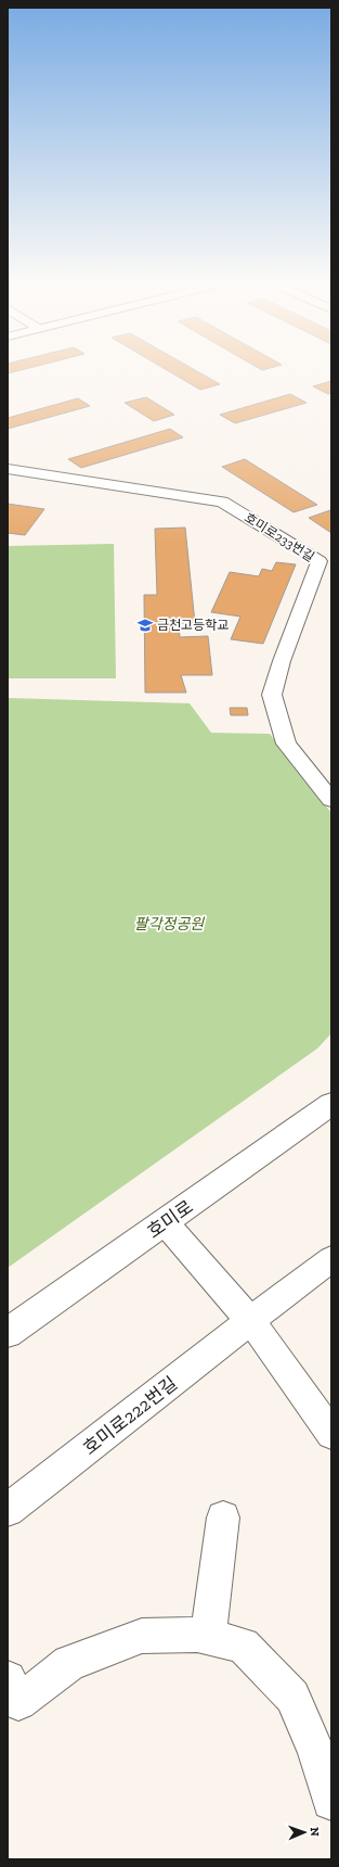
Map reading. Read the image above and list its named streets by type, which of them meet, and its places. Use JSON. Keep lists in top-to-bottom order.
{
  "streets": {
    "street": ["호미로233번길", "호미로", "호미로222번길"]
  },
  "parks": ["팔각정공원"],
  "places": {
    "school or university": ["금천고등학교"]
  },
  "north": "right"
}
